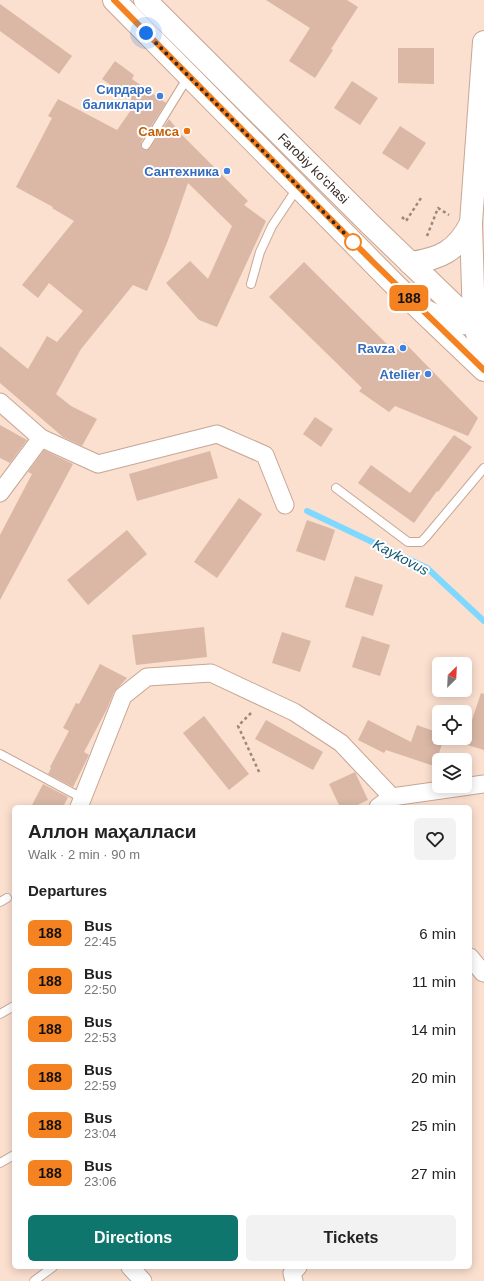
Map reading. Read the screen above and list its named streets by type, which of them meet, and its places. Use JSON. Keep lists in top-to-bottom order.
{
  "streets": {
    "main road": ["Farobiy ko'chasi"]
  },
  "water": ["Kaykovus"],
  "places": [
    "Сирдаре баликлари",
    "Самса",
    "Сантехника",
    "Ravza",
    "Atelier"
  ],
  "lines": ["bus line 188"],
  "north": "top right",
  "page": {
    "on_map": "188",
    "heading": [
      ["Аллон маҳалласи", "Walk · 2 min · 90 m"],
      "Departures"
    ],
    "list": [
      {
        "mark": "188",
        "name": "Bus",
        "note": "22:45",
        "value": "6 min"
      },
      {
        "mark": "188",
        "name": "Bus",
        "note": "22:50",
        "value": "11 min"
      },
      {
        "mark": "188",
        "name": "Bus",
        "note": "22:53",
        "value": "14 min"
      },
      {
        "mark": "188",
        "name": "Bus",
        "note": "22:59",
        "value": "20 min"
      },
      {
        "mark": "188",
        "name": "Bus",
        "note": "23:04",
        "value": "25 min"
      },
      {
        "mark": "188",
        "name": "Bus",
        "note": "23:06",
        "value": "27 min"
      }
    ],
    "buttons": ["Directions", "Tickets"]
  }
}
